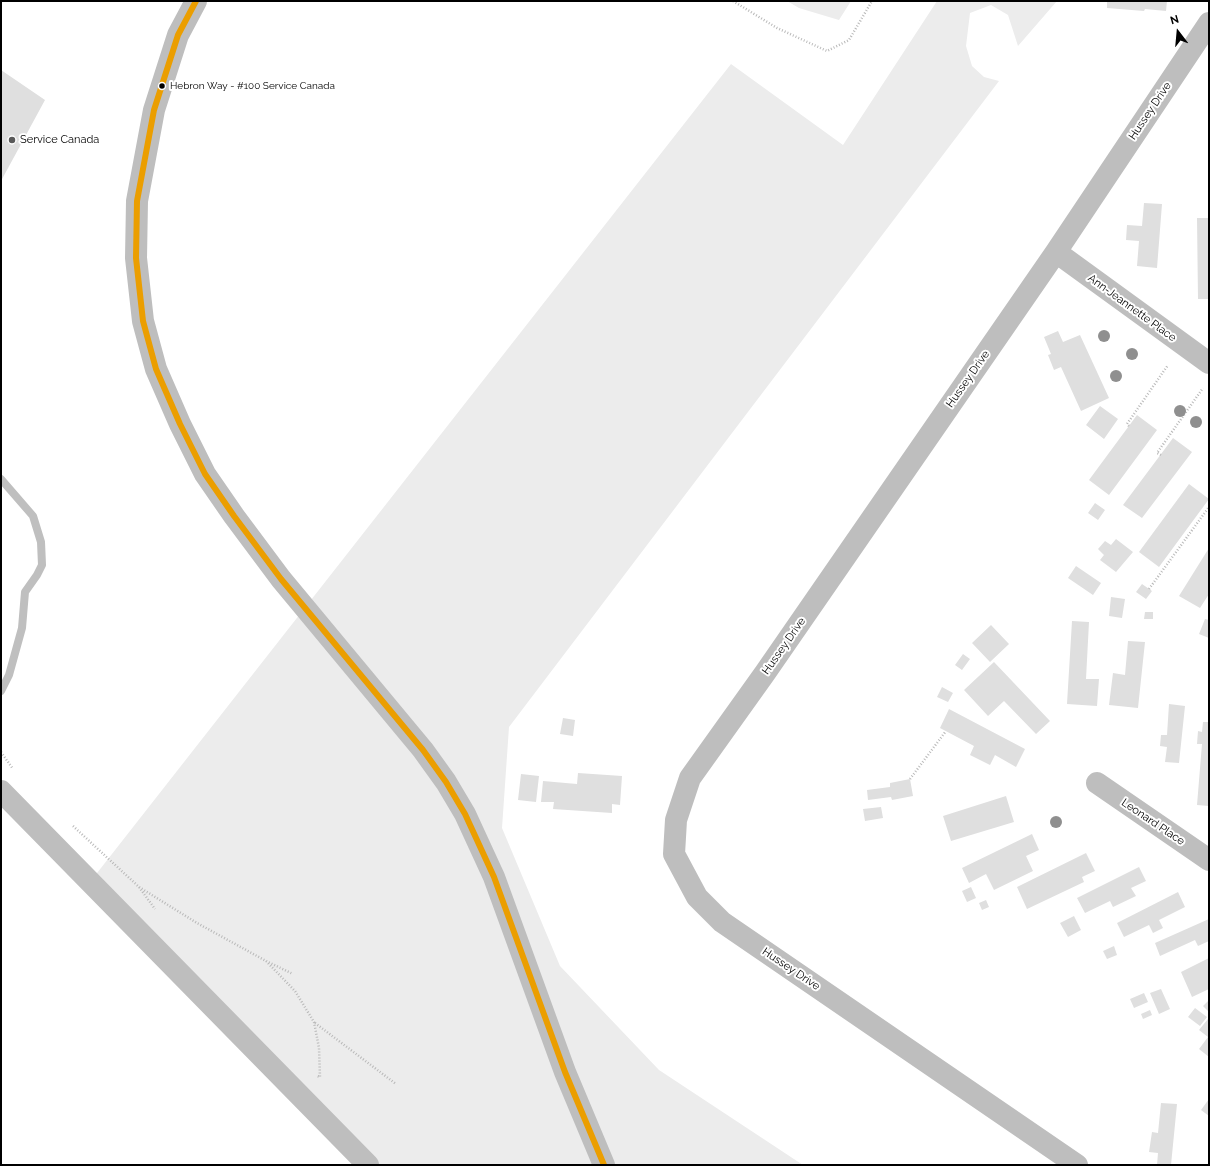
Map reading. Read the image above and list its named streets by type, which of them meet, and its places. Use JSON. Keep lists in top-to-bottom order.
{
  "streets": {
    "street": ["Hussey Drive", "Ann-Jeannette Place", "Leonard Place"]
  },
  "crossings": [
    ["Hussey Drive", "Ann-Jeannette Place"]
  ],
  "places": ["Hebron Way - #100 Service Canada", "Service Canada"],
  "north": "top"
}
